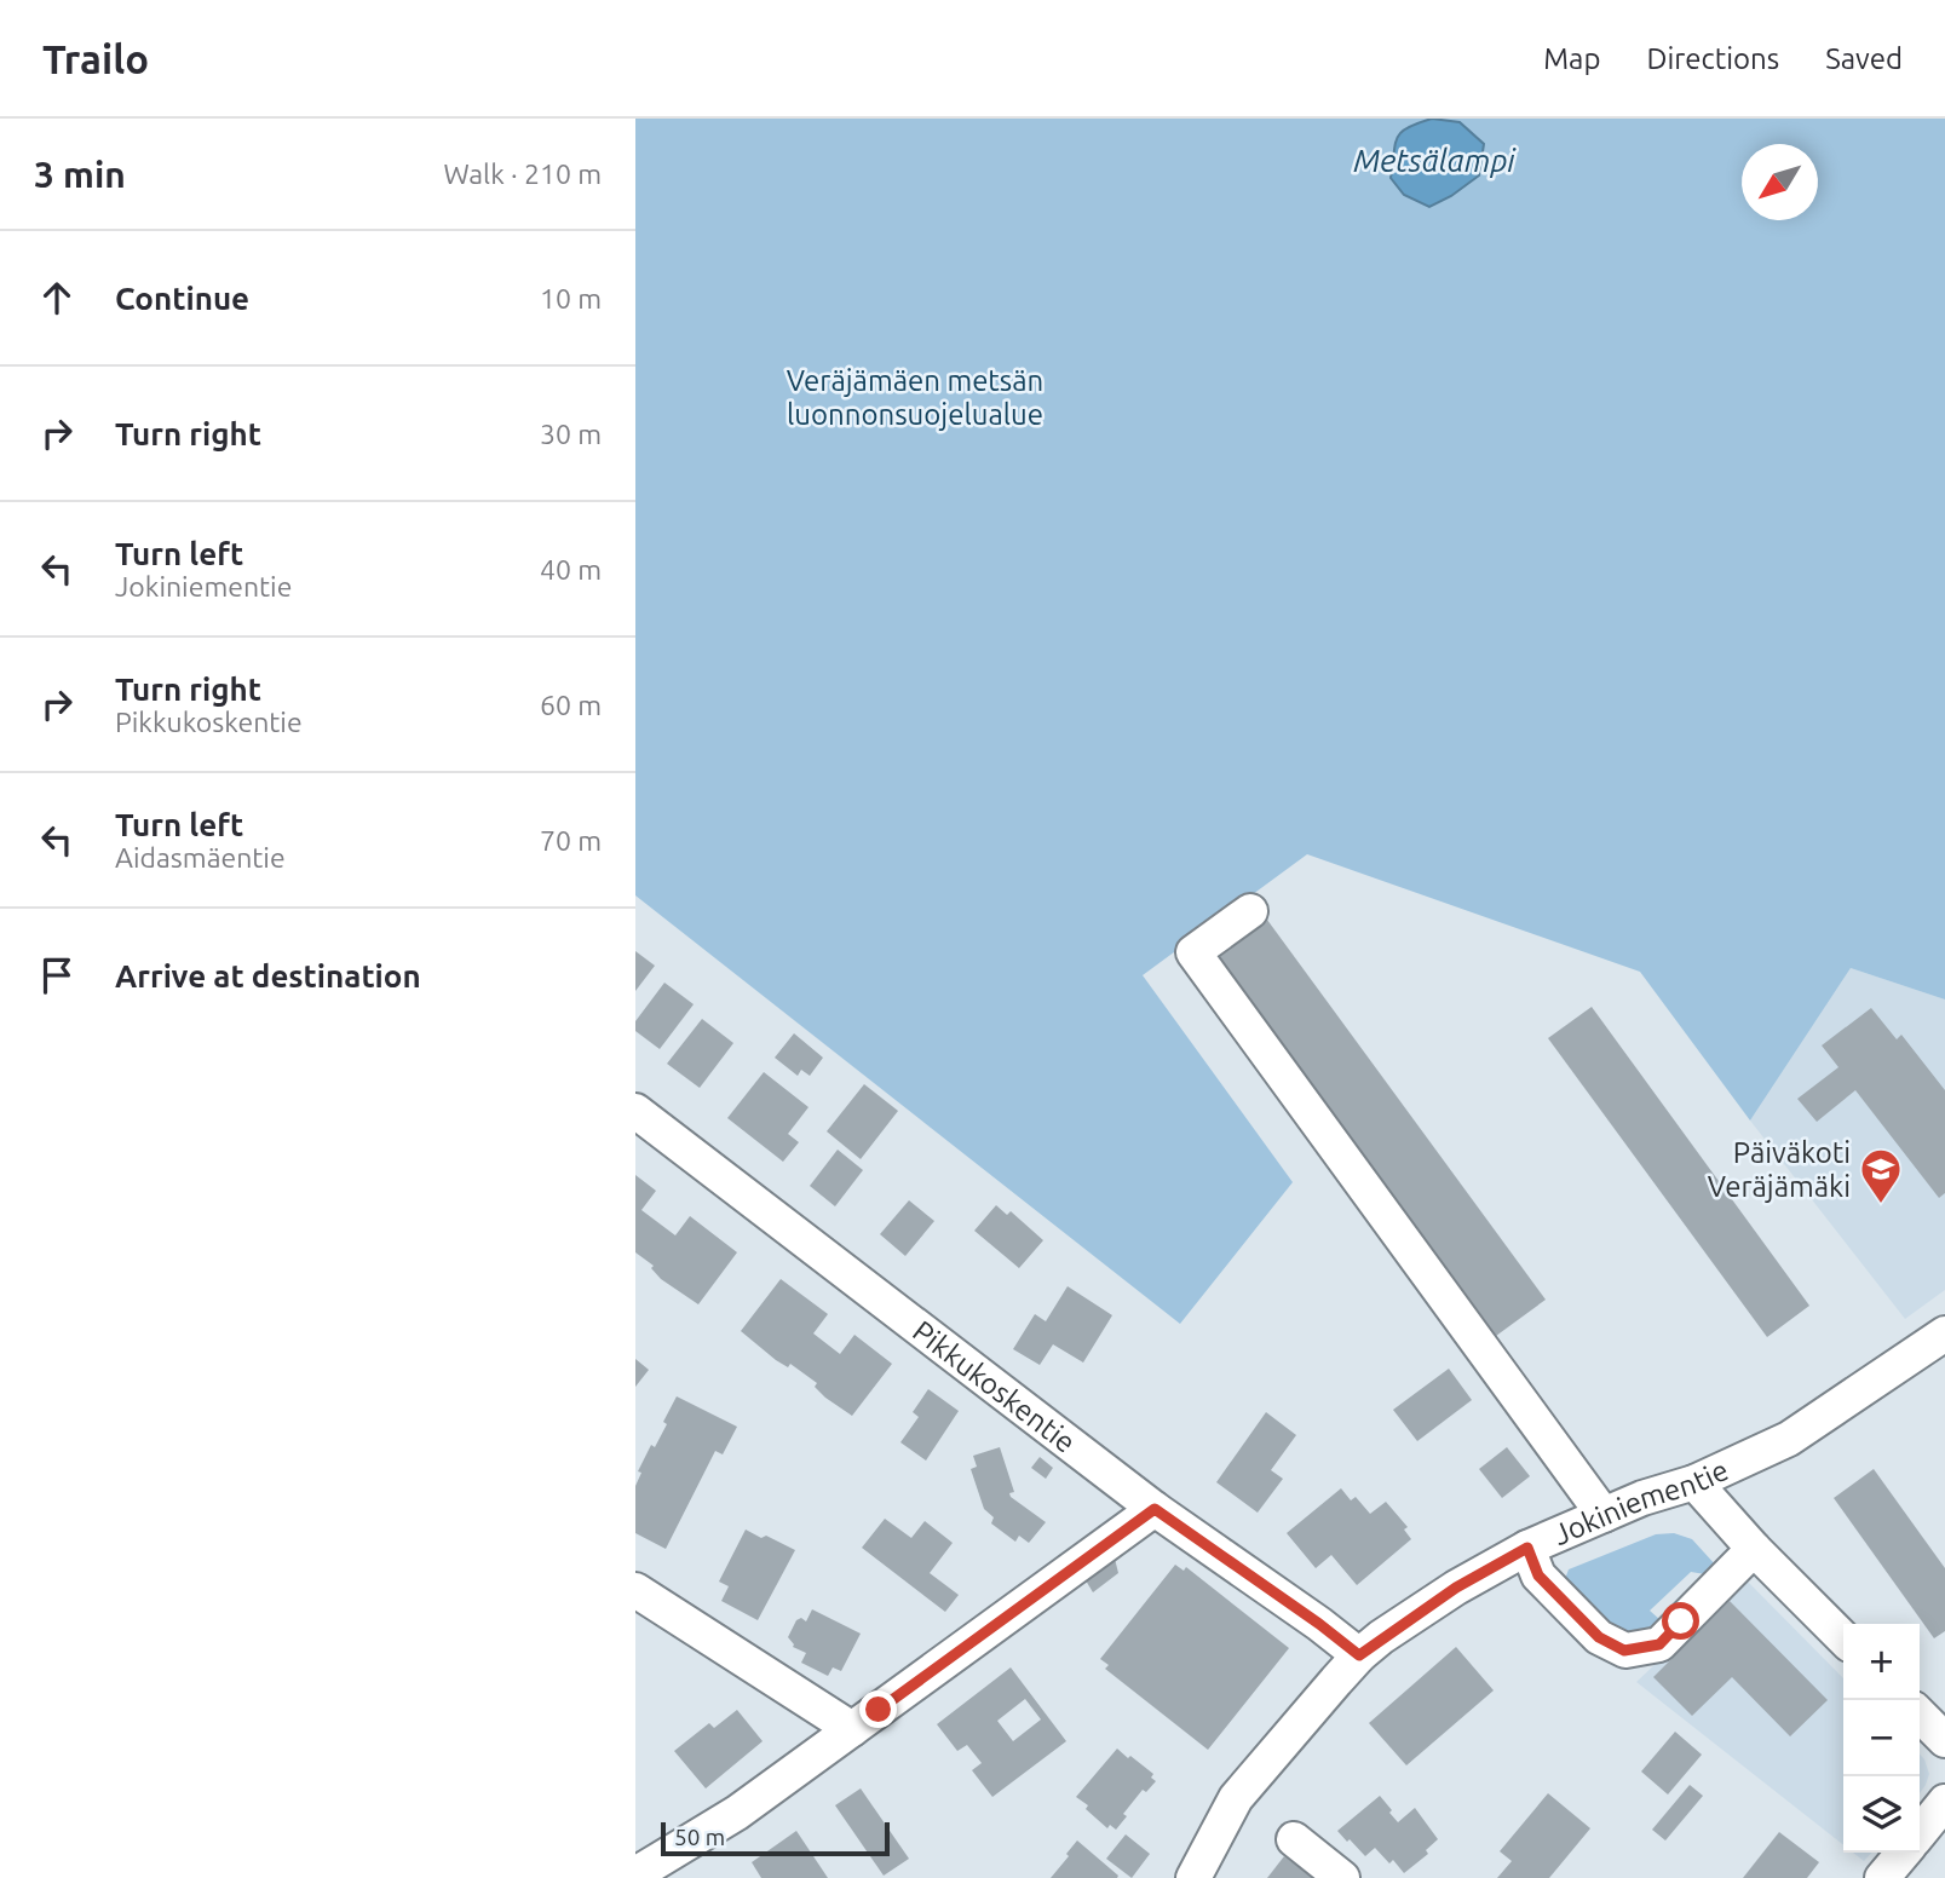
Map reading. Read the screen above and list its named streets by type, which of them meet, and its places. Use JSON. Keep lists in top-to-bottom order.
{
  "streets": {
    "street": ["Pikkukoskentie", "Jokiniementie"]
  },
  "crossings": [
    ["Pikkukoskentie", "Jokiniementie"]
  ],
  "water": ["Metsälampi"],
  "parks": ["Veräjämäen metsän luonnonsuojelualue"],
  "places": {
    "school or university": ["Päiväkoti Veräjämäki"]
  },
  "scale_bar": "50 m",
  "north": "bottom left",
  "page": {
    "header": "Trailo",
    "nav": ["Map", "Directions", "Saved"],
    "heading": ["3 min", "Walk · 210 m"],
    "list": [
      ["Continue", "10 m"],
      ["Turn right", "30 m"],
      ["Turn left", "Jokiniementie", "40 m"],
      ["Turn right", "Pikkukoskentie", "60 m"],
      ["Turn left", "Aidasmäentie", "70 m"],
      "Arrive at destination"
    ],
    "map_buttons": ["+", "−"],
    "scale": "50 m"
  }
}
